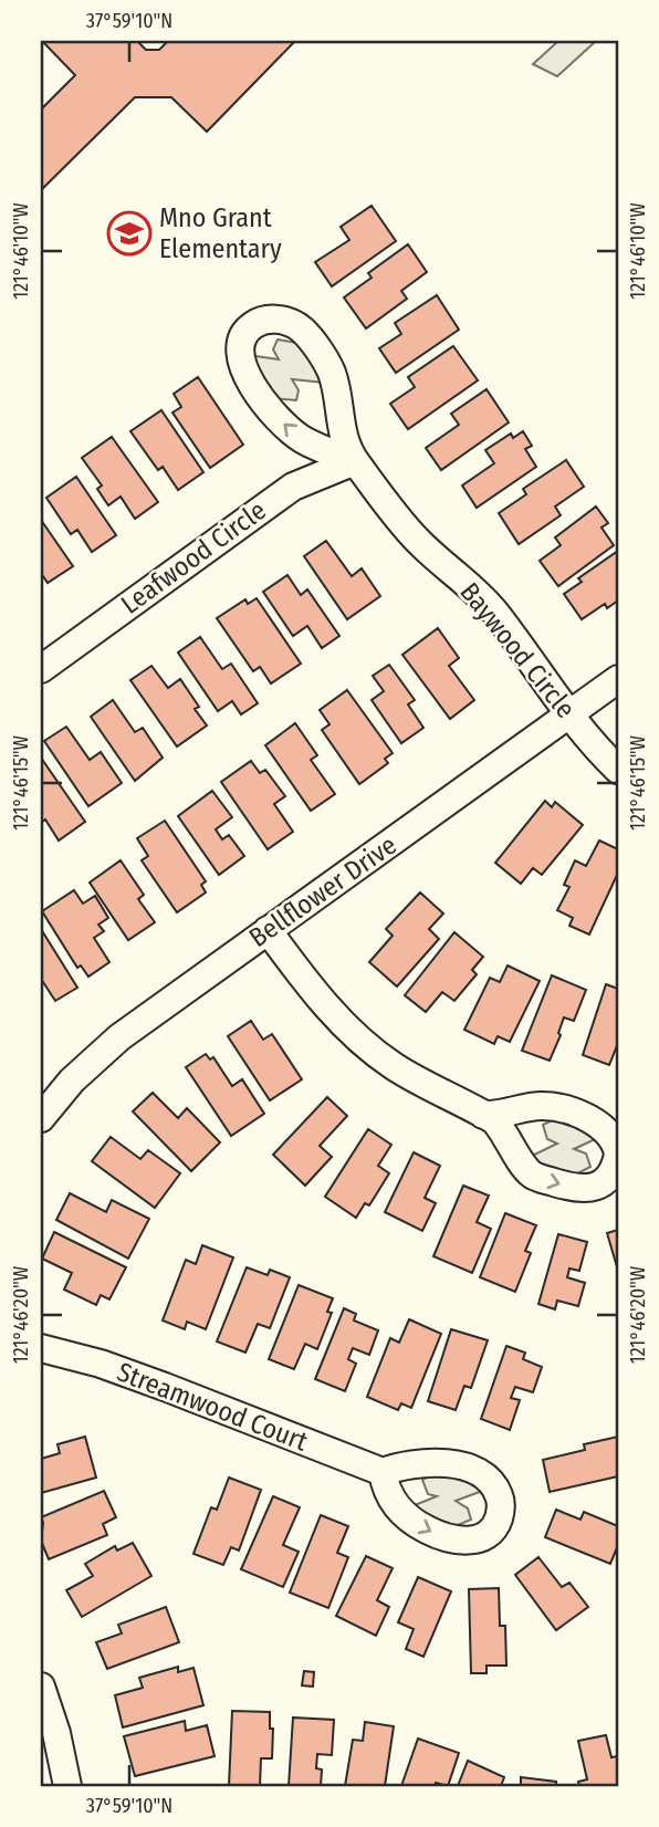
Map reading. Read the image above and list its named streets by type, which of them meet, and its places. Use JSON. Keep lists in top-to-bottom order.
{
  "streets": {
    "street": [
      "Leafwood Circle",
      "Baywood Circle",
      "Bellflower Drive",
      "Streamwood Court"
    ]
  },
  "crossings": [
    ["Leafwood Circle", "Baywood Circle"],
    ["Baywood Circle", "Bellflower Drive"]
  ],
  "places": {
    "school or university": ["Mno Grant Elementary"]
  },
  "coordinates": [
    "37°59'10\"N",
    "121°46'10\"W",
    "121°46'15\"W",
    "121°46'20\"W"
  ]
}
